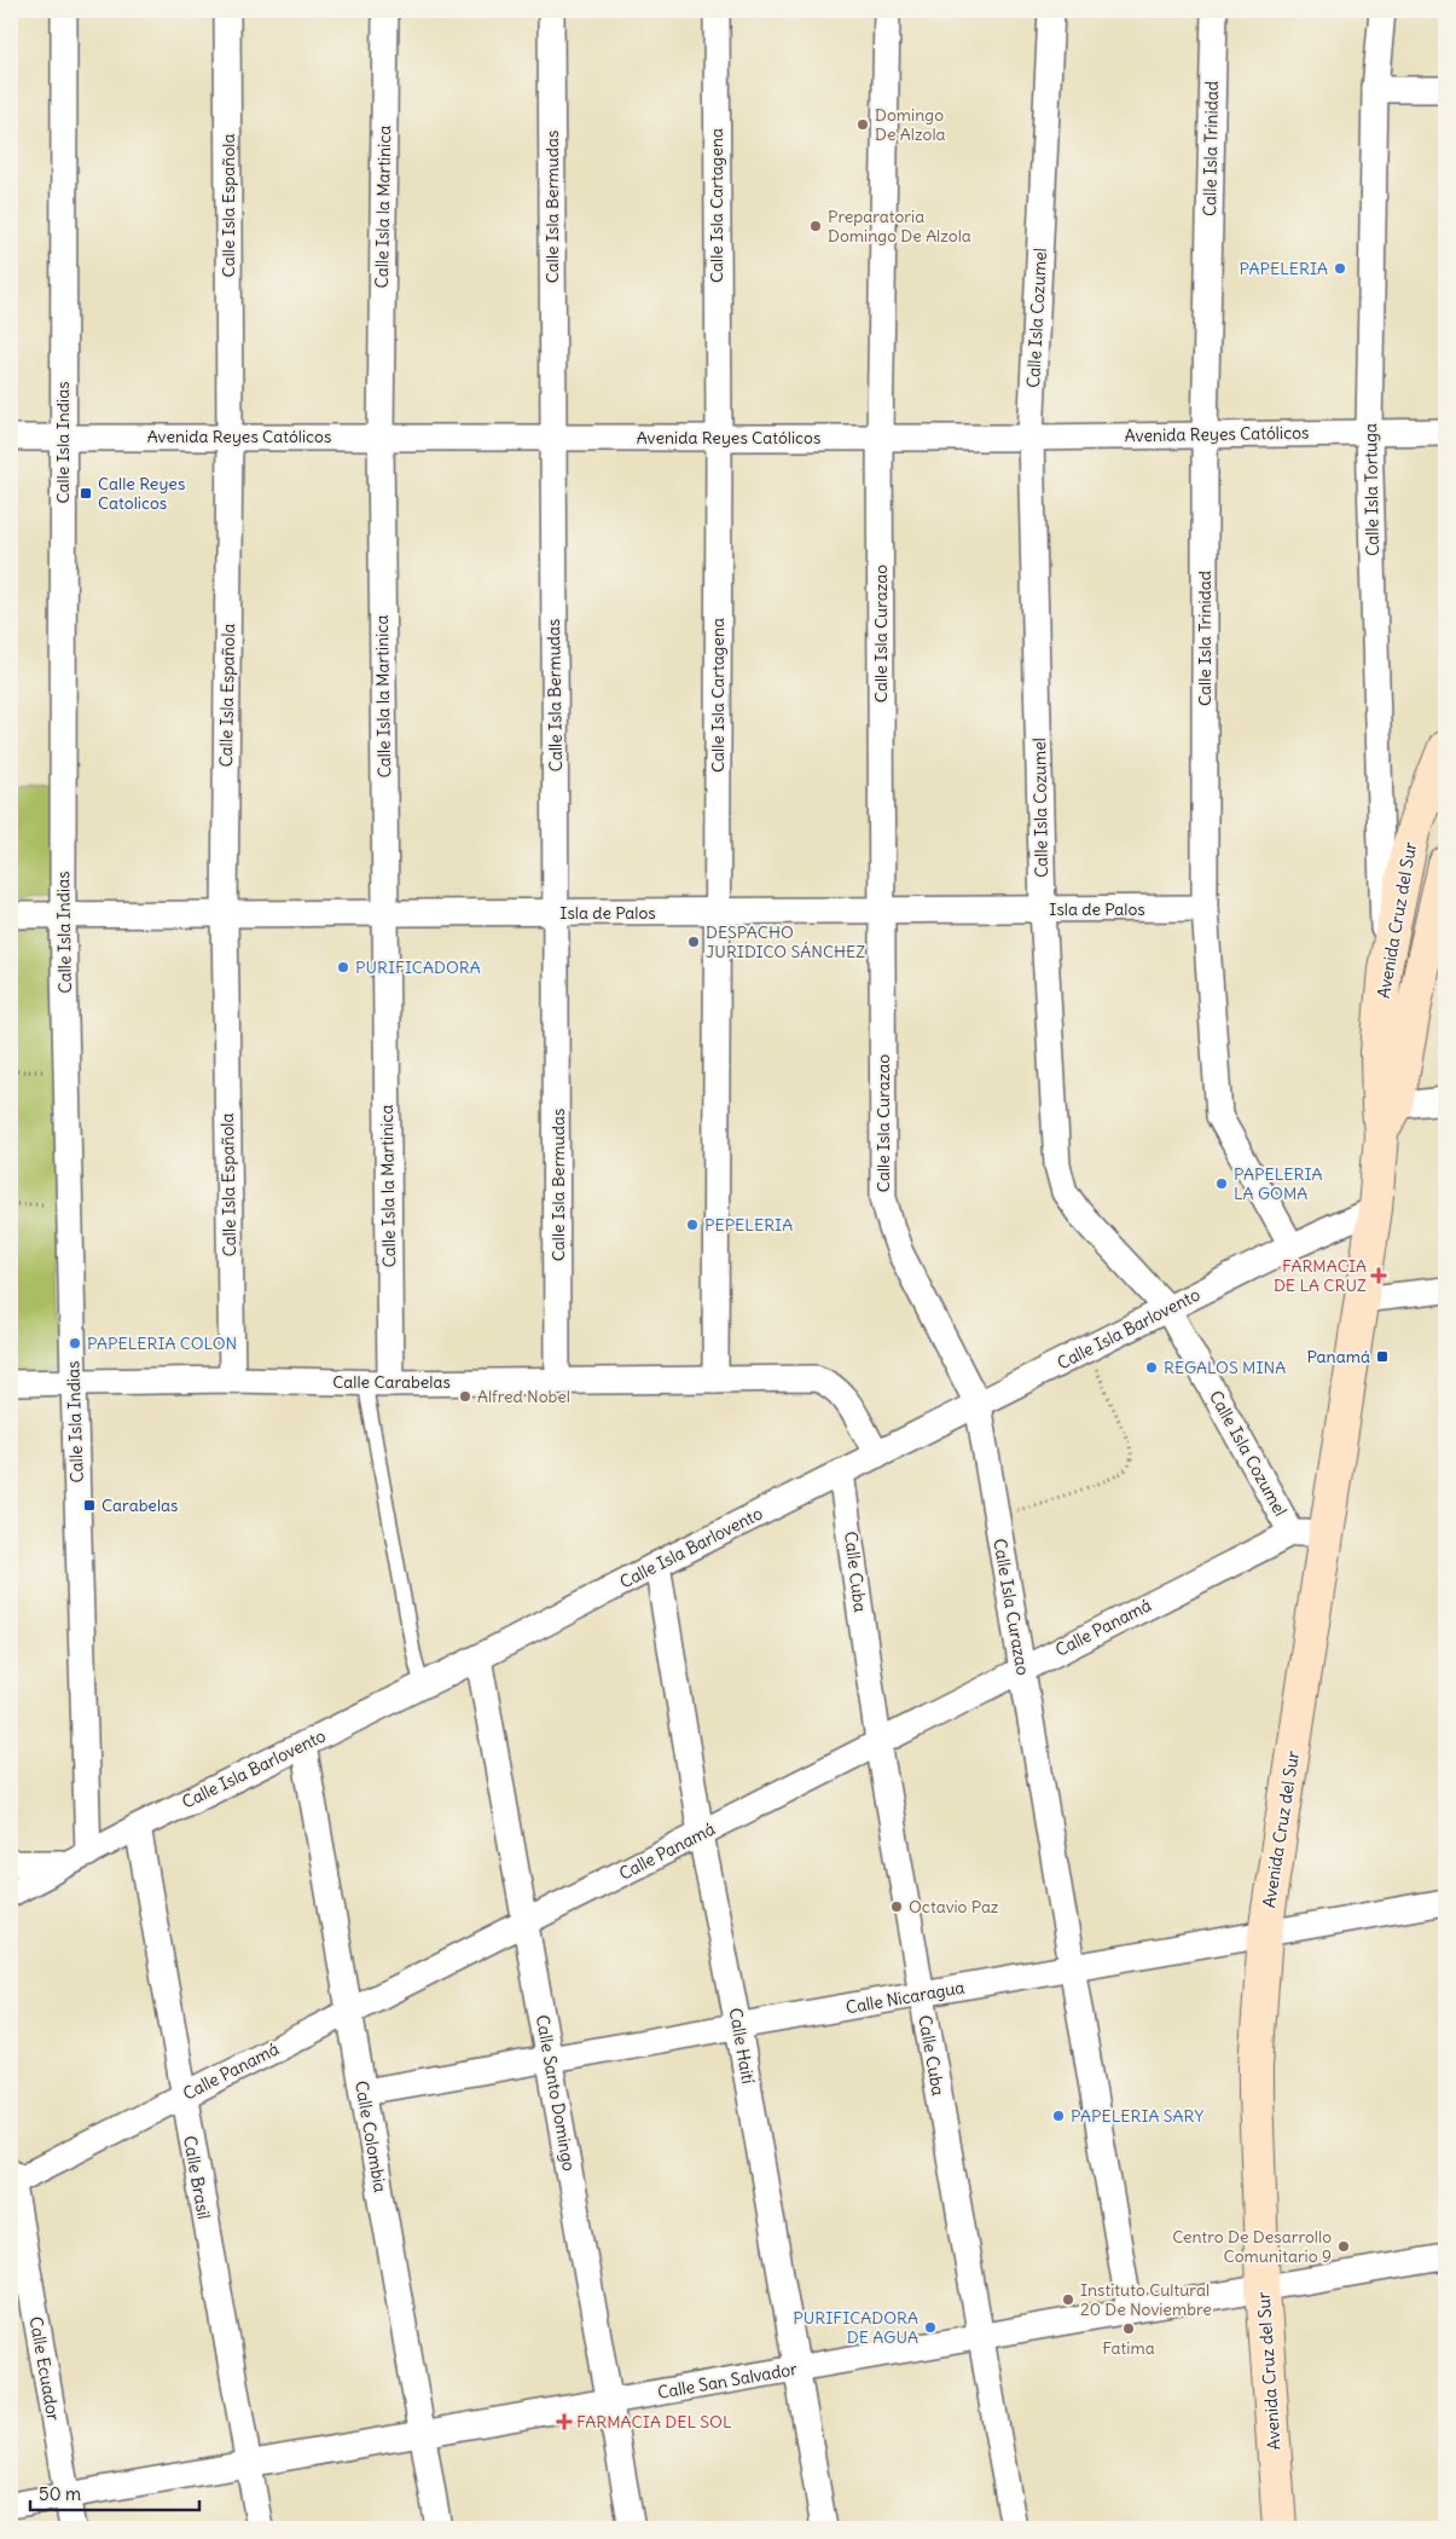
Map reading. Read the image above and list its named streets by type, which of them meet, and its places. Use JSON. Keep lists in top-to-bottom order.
{
  "streets": {
    "main road": ["Avenida Cruz del Sur"],
    "street": [
      "Calle Isla Trinidad",
      "Calle Isla Española",
      "Calle Isla Cartagena",
      "Calle Isla la Martinica",
      "Calle Isla Bermudas",
      "Calle Isla Cozumel",
      "Avenida Reyes Católicos",
      "Calle Isla Indias",
      "Calle Isla Tortuga",
      "Calle Isla Curazao",
      "Isla de Palos",
      "Calle Isla Barlovento",
      "Calle Carabelas",
      "Calle Cuba",
      "Calle Panamá",
      "Calle Nicaragua",
      "Calle Haití",
      "Calle Santo Domingo",
      "Calle Colombia",
      "Calle Brasil",
      "Calle Ecuador",
      "Calle San Salvador"
    ]
  },
  "crossings": [
    ["Calle Isla Trinidad", "Avenida Reyes Católicos"],
    ["Calle Isla Trinidad", "Isla de Palos"],
    ["Calle Isla Trinidad", "Calle Isla Barlovento"],
    ["Calle Isla Española", "Avenida Reyes Católicos"],
    ["Calle Isla Española", "Isla de Palos"],
    ["Calle Isla Española", "Calle Carabelas"],
    ["Calle Isla Cartagena", "Avenida Reyes Católicos"],
    ["Calle Isla Cartagena", "Isla de Palos"],
    ["Calle Isla Cartagena", "Calle Carabelas"],
    ["Calle Isla la Martinica", "Avenida Reyes Católicos"],
    ["Calle Isla la Martinica", "Isla de Palos"],
    ["Calle Isla la Martinica", "Calle Carabelas"],
    ["Calle Isla Bermudas", "Avenida Reyes Católicos"],
    ["Calle Isla Bermudas", "Isla de Palos"],
    ["Calle Isla Bermudas", "Calle Carabelas"],
    ["Calle Isla Cozumel", "Avenida Reyes Católicos"],
    ["Calle Isla Cozumel", "Isla de Palos"],
    ["Calle Isla Cozumel", "Calle Isla Barlovento"],
    ["Calle Isla Cozumel", "Calle Panamá"],
    ["Avenida Reyes Católicos", "Calle Isla Indias"],
    ["Avenida Reyes Católicos", "Calle Isla Tortuga"],
    ["Avenida Reyes Católicos", "Calle Isla Curazao"],
    ["Calle Isla Indias", "Isla de Palos"],
    ["Calle Isla Indias", "Calle Isla Barlovento"],
    ["Calle Isla Indias", "Calle Carabelas"],
    ["Calle Isla Tortuga", "Avenida Cruz del Sur"],
    ["Calle Isla Curazao", "Isla de Palos"],
    ["Calle Isla Curazao", "Calle Isla Barlovento"],
    ["Calle Isla Curazao", "Calle Panamá"],
    ["Calle Isla Curazao", "Calle Nicaragua"],
    ["Calle Isla Curazao", "Calle San Salvador"],
    ["Avenida Cruz del Sur", "Calle Isla Barlovento"],
    ["Avenida Cruz del Sur", "Calle Panamá"],
    ["Avenida Cruz del Sur", "Calle Nicaragua"],
    ["Avenida Cruz del Sur", "Calle San Salvador"],
    ["Calle Isla Barlovento", "Calle Carabelas"],
    ["Calle Isla Barlovento", "Calle Cuba"],
    ["Calle Isla Barlovento", "Calle Haití"],
    ["Calle Isla Barlovento", "Calle Santo Domingo"],
    ["Calle Isla Barlovento", "Calle Colombia"],
    ["Calle Isla Barlovento", "Calle Brasil"],
    ["Calle Cuba", "Calle Panamá"],
    ["Calle Cuba", "Calle Nicaragua"],
    ["Calle Cuba", "Calle San Salvador"],
    ["Calle Panamá", "Calle Haití"],
    ["Calle Panamá", "Calle Santo Domingo"],
    ["Calle Panamá", "Calle Colombia"],
    ["Calle Panamá", "Calle Brasil"],
    ["Calle Panamá", "Calle Ecuador"],
    ["Calle Nicaragua", "Calle Haití"],
    ["Calle Nicaragua", "Calle Santo Domingo"],
    ["Calle Nicaragua", "Calle Colombia"],
    ["Calle Haití", "Calle San Salvador"],
    ["Calle Santo Domingo", "Calle San Salvador"],
    ["Calle Colombia", "Calle San Salvador"],
    ["Calle Brasil", "Calle San Salvador"],
    ["Calle Ecuador", "Calle San Salvador"]
  ],
  "places": {
    "other": [
      "Domingo De Alzola",
      "Preparatoria Domingo De Alzola",
      "PAPELERIA",
      "DESPACHO JURIDICO SÁNCHEZ",
      "PURIFICADORA",
      "PAPELERIA LA GOMA",
      "PEPELERIA",
      "PAPELERIA COLON",
      "REGALOS MINA",
      "Alfred Nobel",
      "Octavio Paz",
      "PAPELERIA SARY",
      "Centro De Desarrollo Comunitario 9",
      "Instituto Cultural 20 De Noviembre",
      "PURIFICADORA DE AGUA",
      "Fatima"
    ],
    "transit": ["Calle Reyes Catolicos", "Panamá", "Carabelas"],
    "health": ["FARMACIA DE LA CRUZ", "FARMACIA DEL SOL"]
  },
  "scale_bar": "50 m"
}
